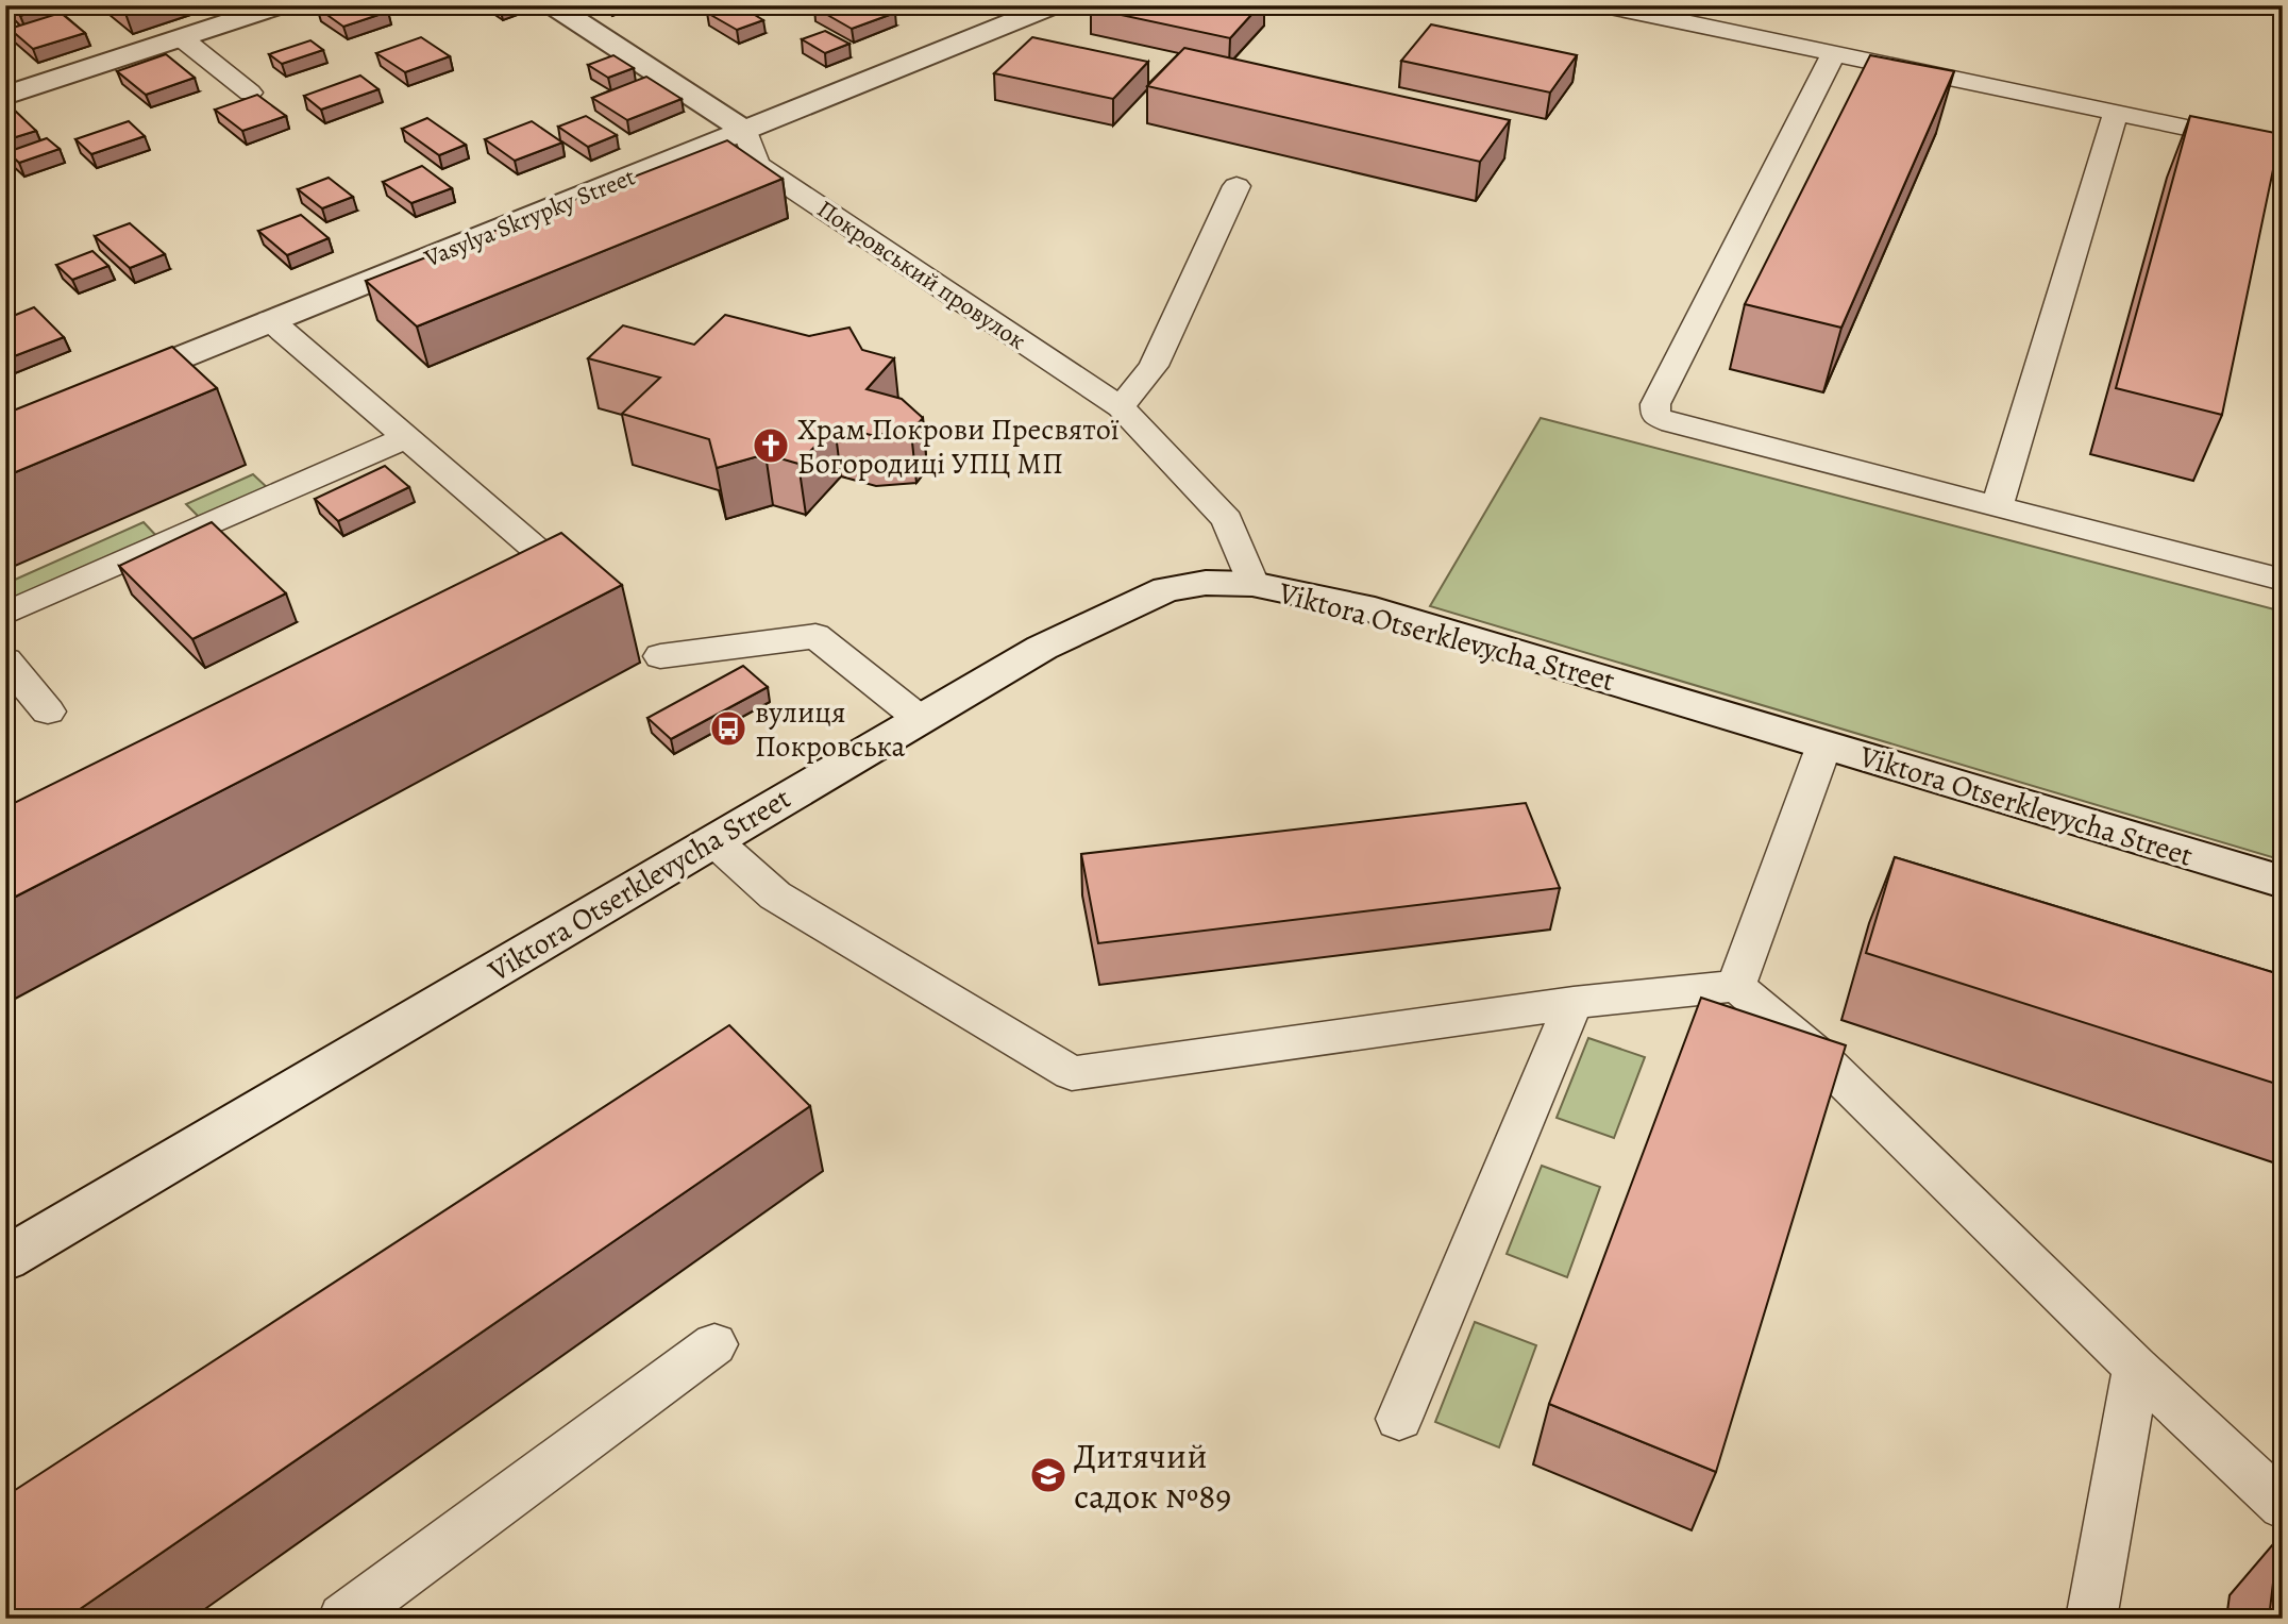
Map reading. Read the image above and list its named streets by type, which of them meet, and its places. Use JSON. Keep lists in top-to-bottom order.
{
  "streets": {
    "street": ["Vasylya Skrypky Street", "Viktora Otserklevycha Street"],
    "lane": ["Покровський провулок"]
  },
  "crossings": [
    ["Vasylya Skrypky Street", "Покровський провулок"],
    ["Покровський провулок", "Viktora Otserklevycha Street"]
  ],
  "places": {
    "church": ["Храм Покрови Пресвятої Богородиці УПЦ МП"],
    "bus stop": ["вулиця Покровська"],
    "school or university": ["Дитячий садок №89"]
  }
}
